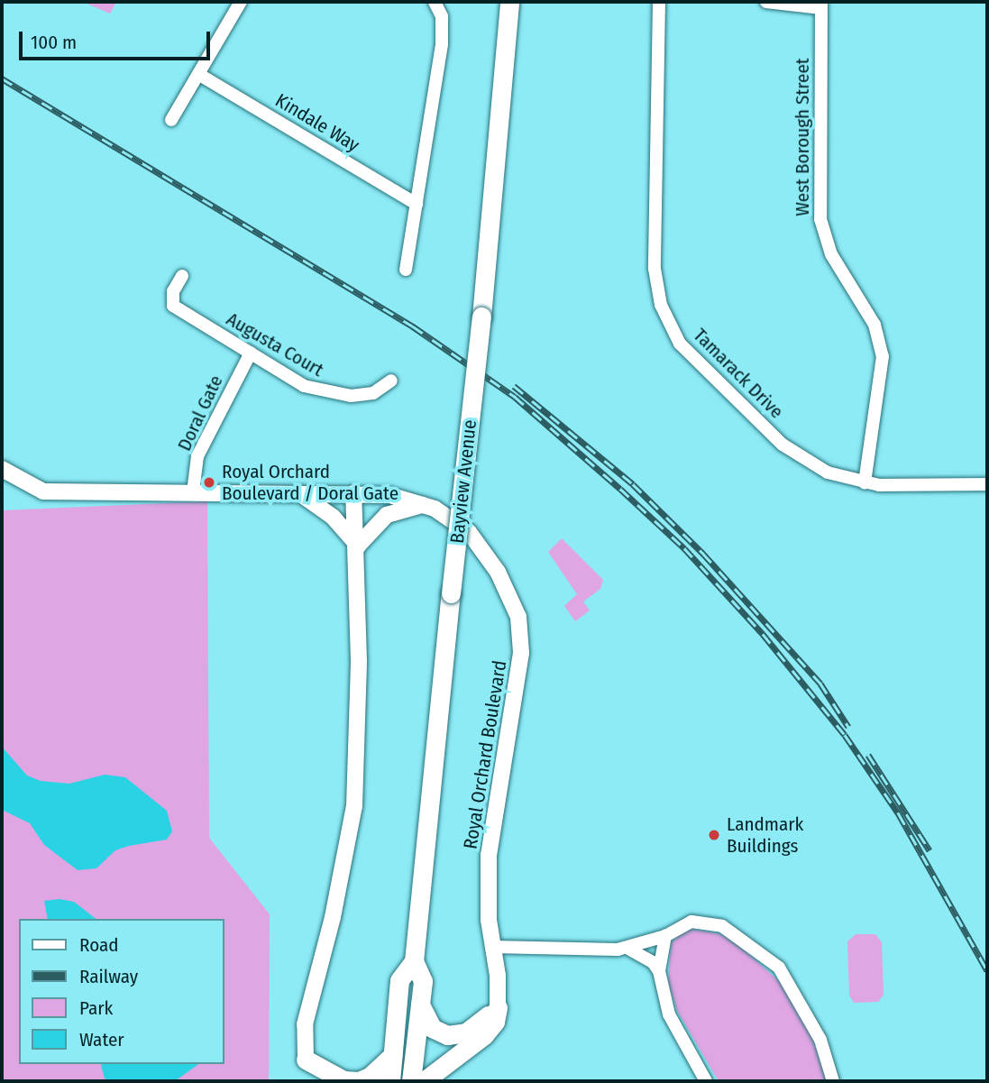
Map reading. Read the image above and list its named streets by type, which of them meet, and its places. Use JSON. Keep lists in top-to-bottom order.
{
  "streets": {
    "main road": ["Bayview Avenue"],
    "street": [
      "Kindale Way",
      "West Borough Street",
      "Augusta Court",
      "Tamarack Drive",
      "Doral Gate",
      "Royal Orchard Boulevard"
    ]
  },
  "crossings": [
    ["West Borough Street", "Tamarack Drive"],
    ["Augusta Court", "Doral Gate"],
    ["Doral Gate", "Royal Orchard Boulevard"]
  ],
  "places": ["Royal Orchard Boulevard / Doral Gate", "Landmark Buildings"],
  "legend": [
    "Road",
    "Railway",
    "Park",
    "Water"
  ],
  "scale_bar": "100 m"
}
